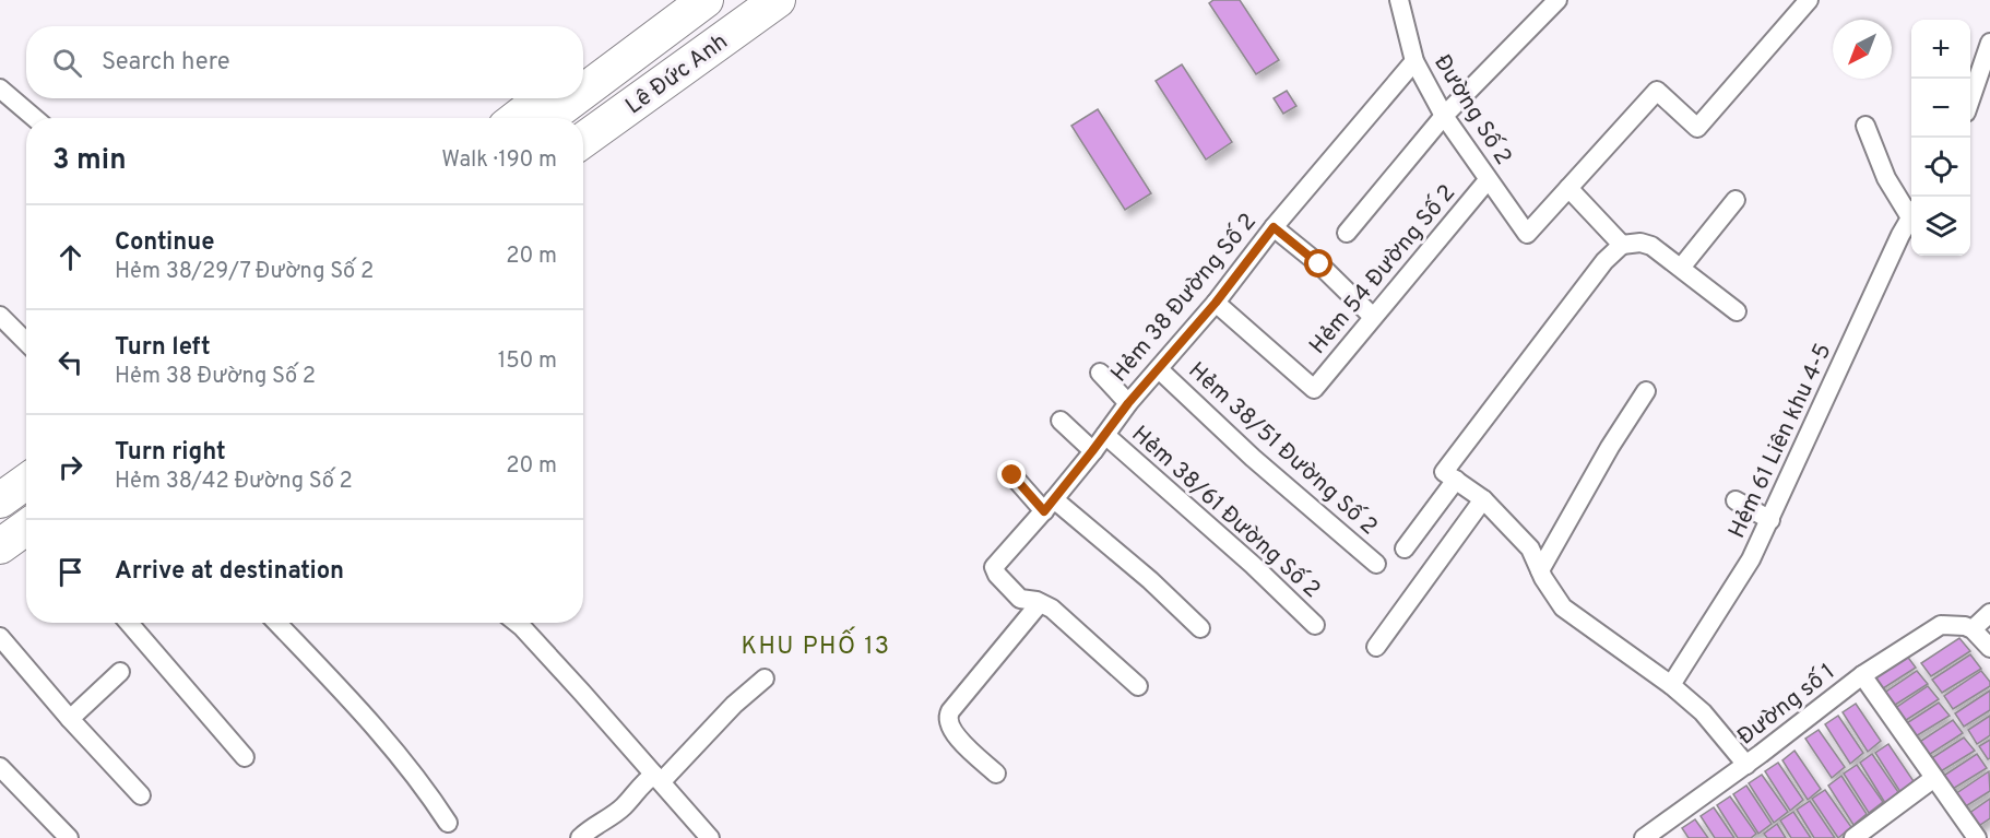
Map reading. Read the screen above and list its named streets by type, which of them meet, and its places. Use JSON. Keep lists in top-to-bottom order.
{
  "streets": {
    "highway": ["Lê Đức Anh"],
    "street": [
      "Đường Số 2",
      "Hẻm 54 Đường Số 2",
      "Hẻm 38 Đường Số 2",
      "Hẻm 61 Liên khu 4-5",
      "Hẻm 38/51 Đường Số 2",
      "Hẻm 38/61 Đường Số 2",
      "Đường số 1"
    ]
  },
  "crossings": [
    ["Đường Số 2", "Hẻm 54 Đường Số 2"],
    ["Đường Số 2", "Hẻm 38 Đường Số 2"],
    ["Hẻm 54 Đường Số 2", "Hẻm 38 Đường Số 2"],
    ["Hẻm 38 Đường Số 2", "Hẻm 38/51 Đường Số 2"],
    ["Hẻm 38 Đường Số 2", "Hẻm 38/61 Đường Số 2"]
  ],
  "districts": ["KHU PHỐ 13"],
  "north": "bottom left",
  "page": {
    "map_buttons": ["+", "−"],
    "search": "Search here",
    "heading": ["3 min", "Walk · 190 m"],
    "list": [
      ["Continue", "Hẻm 38/29/7 Đường Số 2", "20 m"],
      ["Turn left", "Hẻm 38 Đường Số 2", "150 m"],
      ["Turn right", "Hẻm 38/42 Đường Số 2", "20 m"],
      "Arrive at destination"
    ]
  }
}
